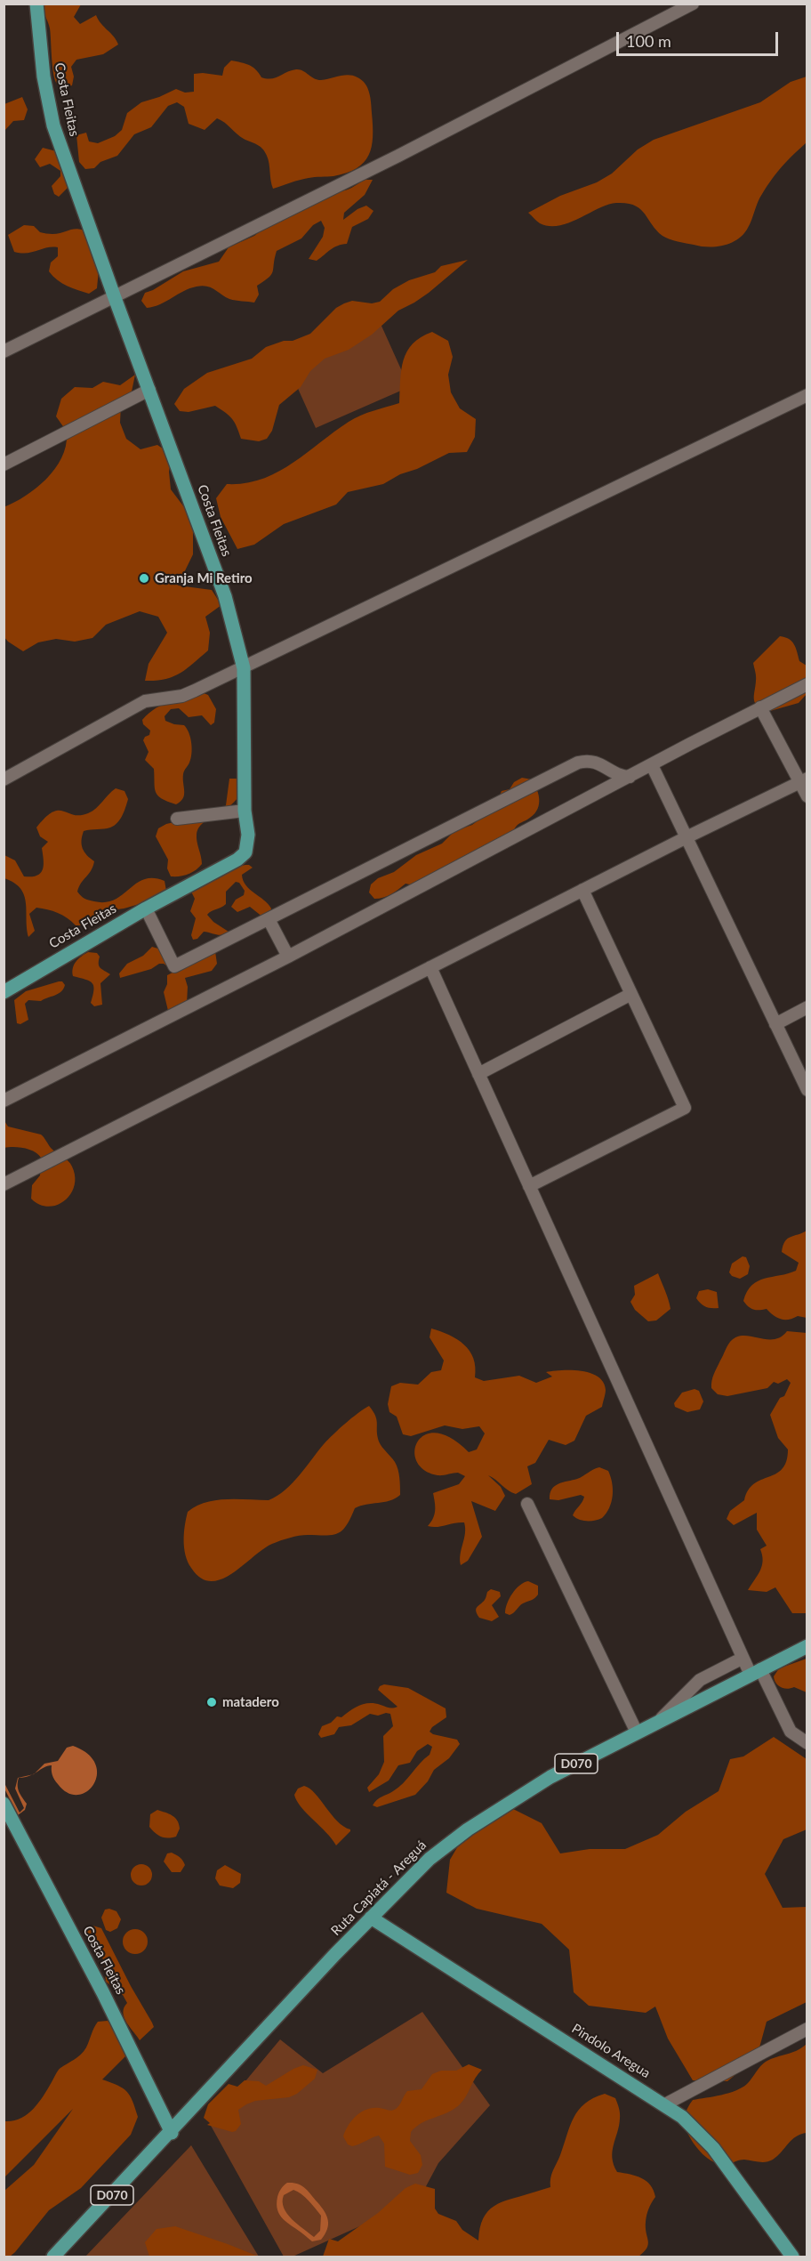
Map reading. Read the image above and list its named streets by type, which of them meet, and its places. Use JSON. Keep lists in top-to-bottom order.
{
  "streets": {
    "main road": [
      "Costa Fleitas",
      "D070",
      "Ruta Capiatá - Areguá",
      "Pindolo Aregua"
    ]
  },
  "crossings": [
    ["Costa Fleitas", "Ruta Capiatá - Areguá"],
    ["Ruta Capiatá - Areguá", "Pindolo Aregua"]
  ],
  "places": ["Granja Mi Retiro", "matadero"],
  "scale_bar": "100 m"
}
